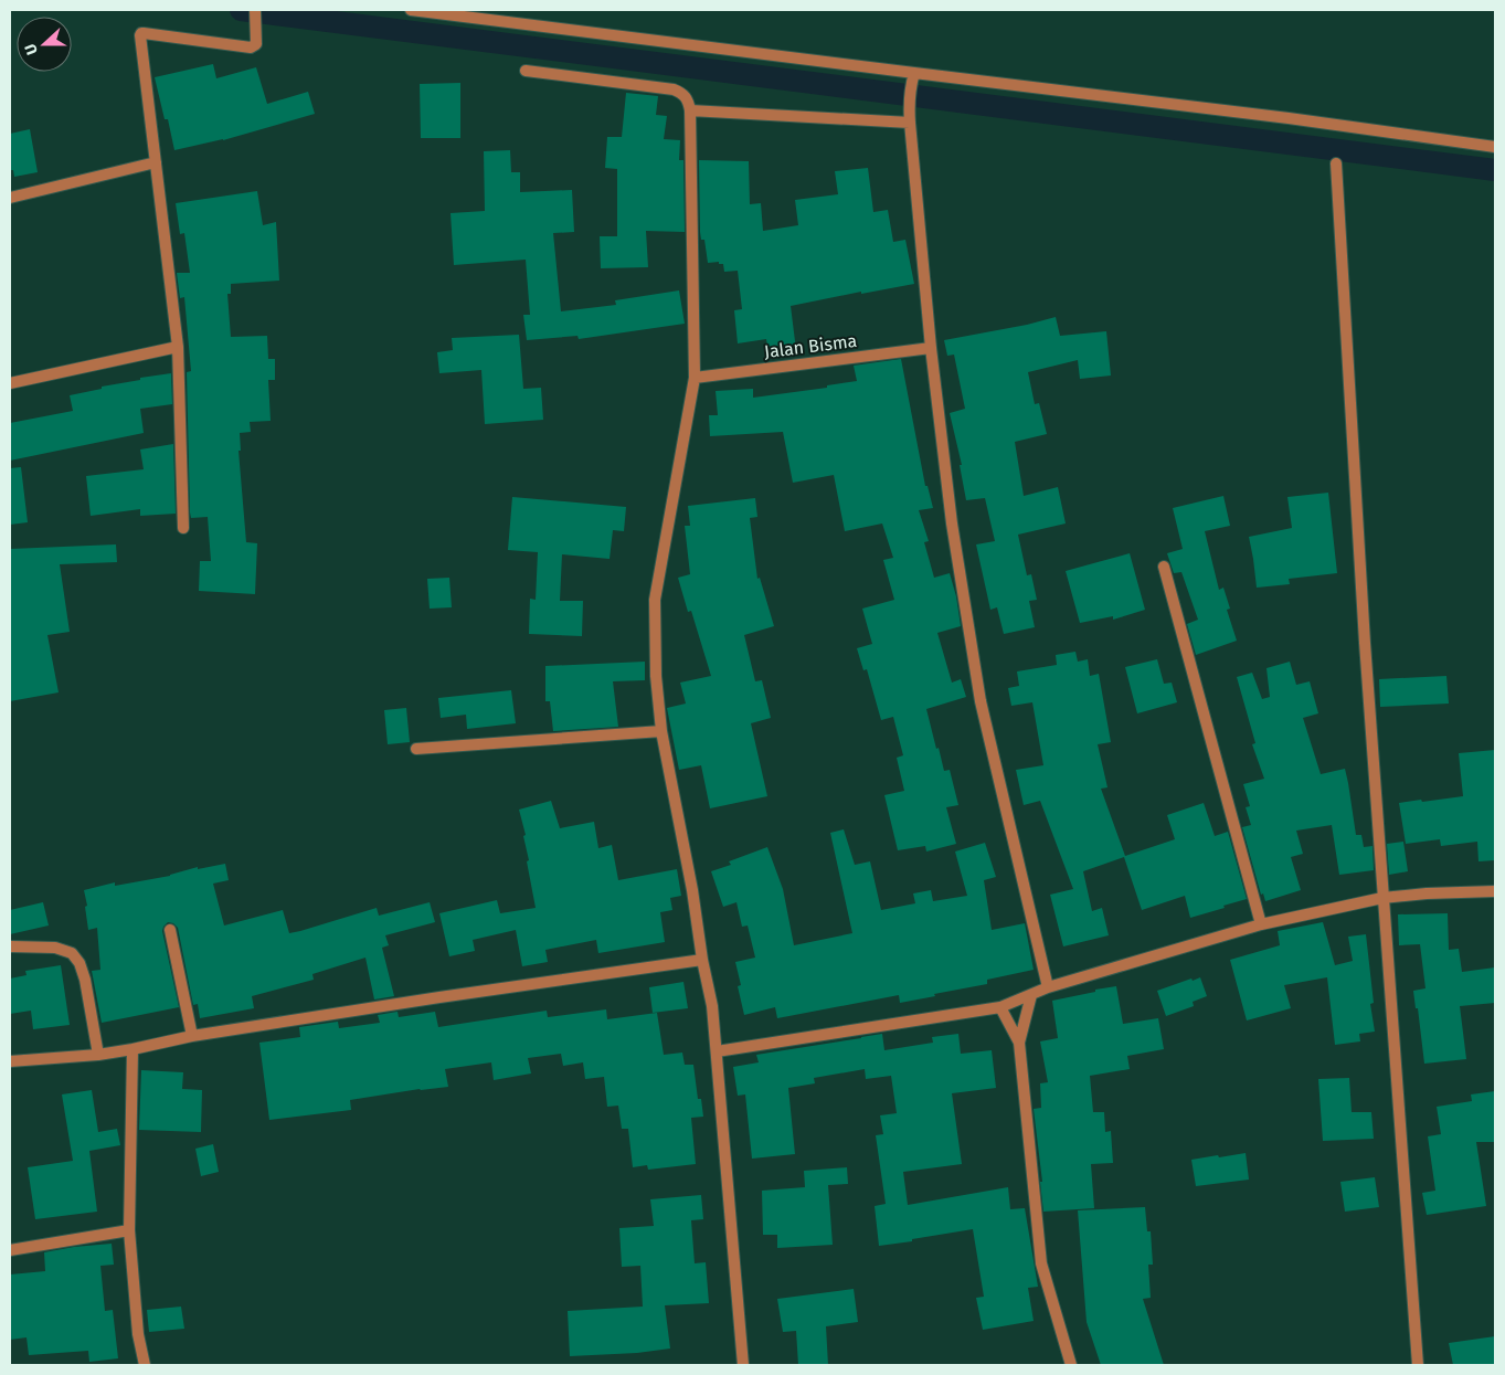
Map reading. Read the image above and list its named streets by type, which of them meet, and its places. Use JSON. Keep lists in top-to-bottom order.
{
  "streets": {
    "street": ["Jalan Bisma"]
  },
  "north": "left"
}
